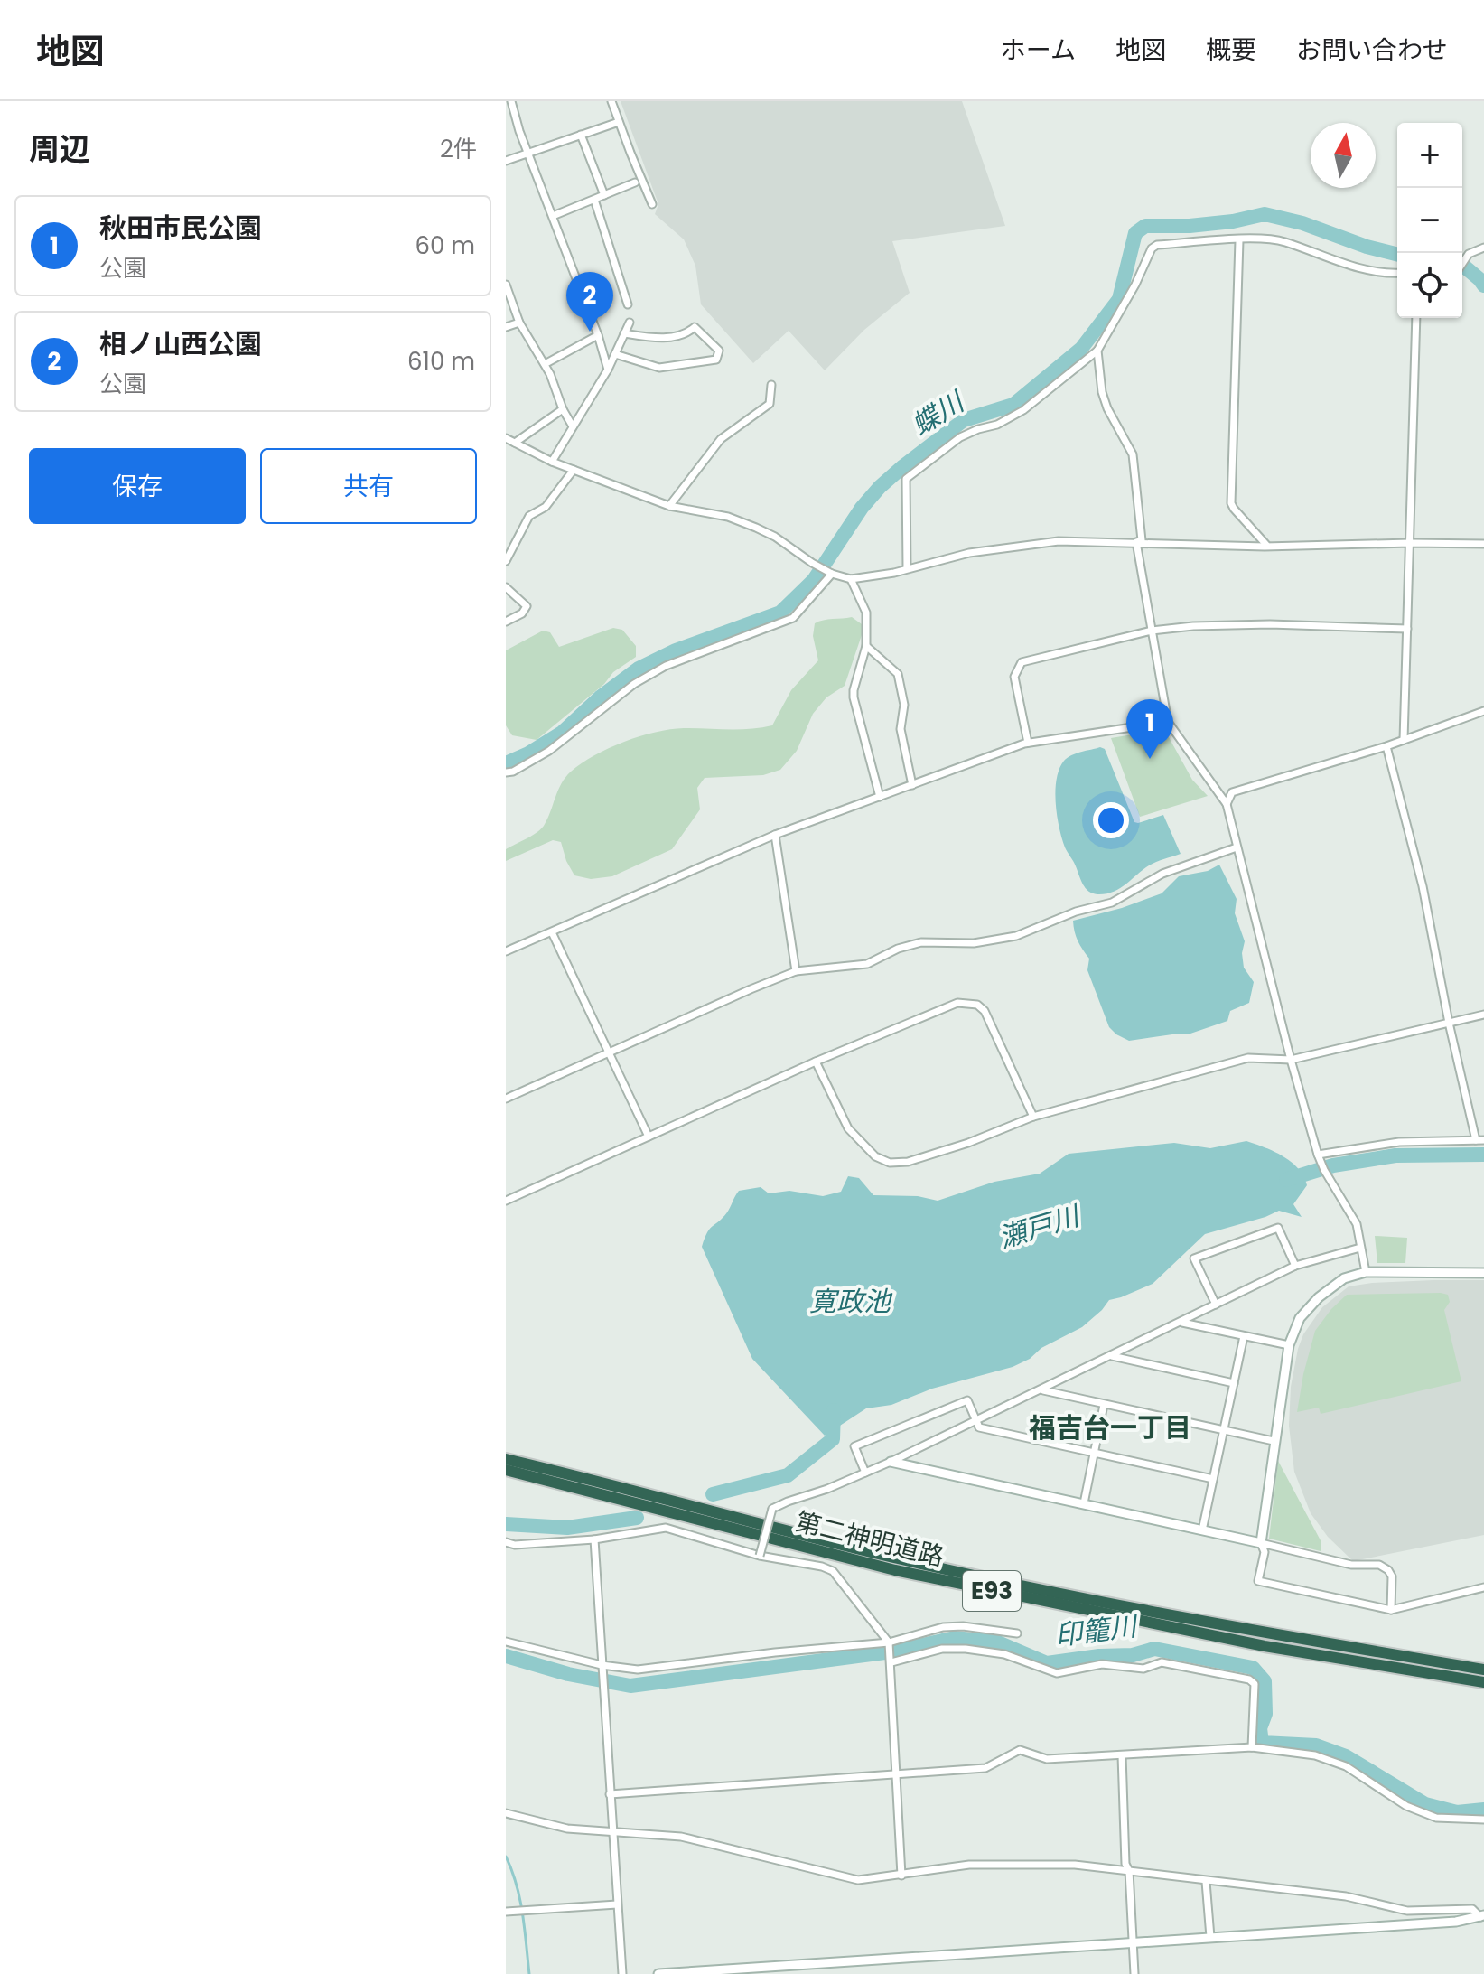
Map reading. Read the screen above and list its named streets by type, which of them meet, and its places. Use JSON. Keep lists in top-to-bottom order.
{
  "streets": {
    "highway": ["第二神明道路", "E93"]
  },
  "districts": ["福吉台一丁目"],
  "water": [
    "蝶川",
    "瀬戸川",
    "寛政池",
    "印籠川"
  ],
  "north": "top",
  "page": {
    "header": "地図",
    "nav": [
      "ホーム",
      "地図",
      "概要",
      "お問い合わせ"
    ],
    "heading": ["周辺", "2件"],
    "map_buttons": ["+", "−"],
    "list": [
      {
        "mark": "1",
        "name": "秋田市民公園",
        "note": "公園",
        "value": "60 m"
      },
      {
        "mark": "2",
        "name": "相ノ山西公園",
        "note": "公園",
        "value": "610 m"
      }
    ],
    "pins": ["2", "1"],
    "buttons": ["保存", "共有"]
  }
}
